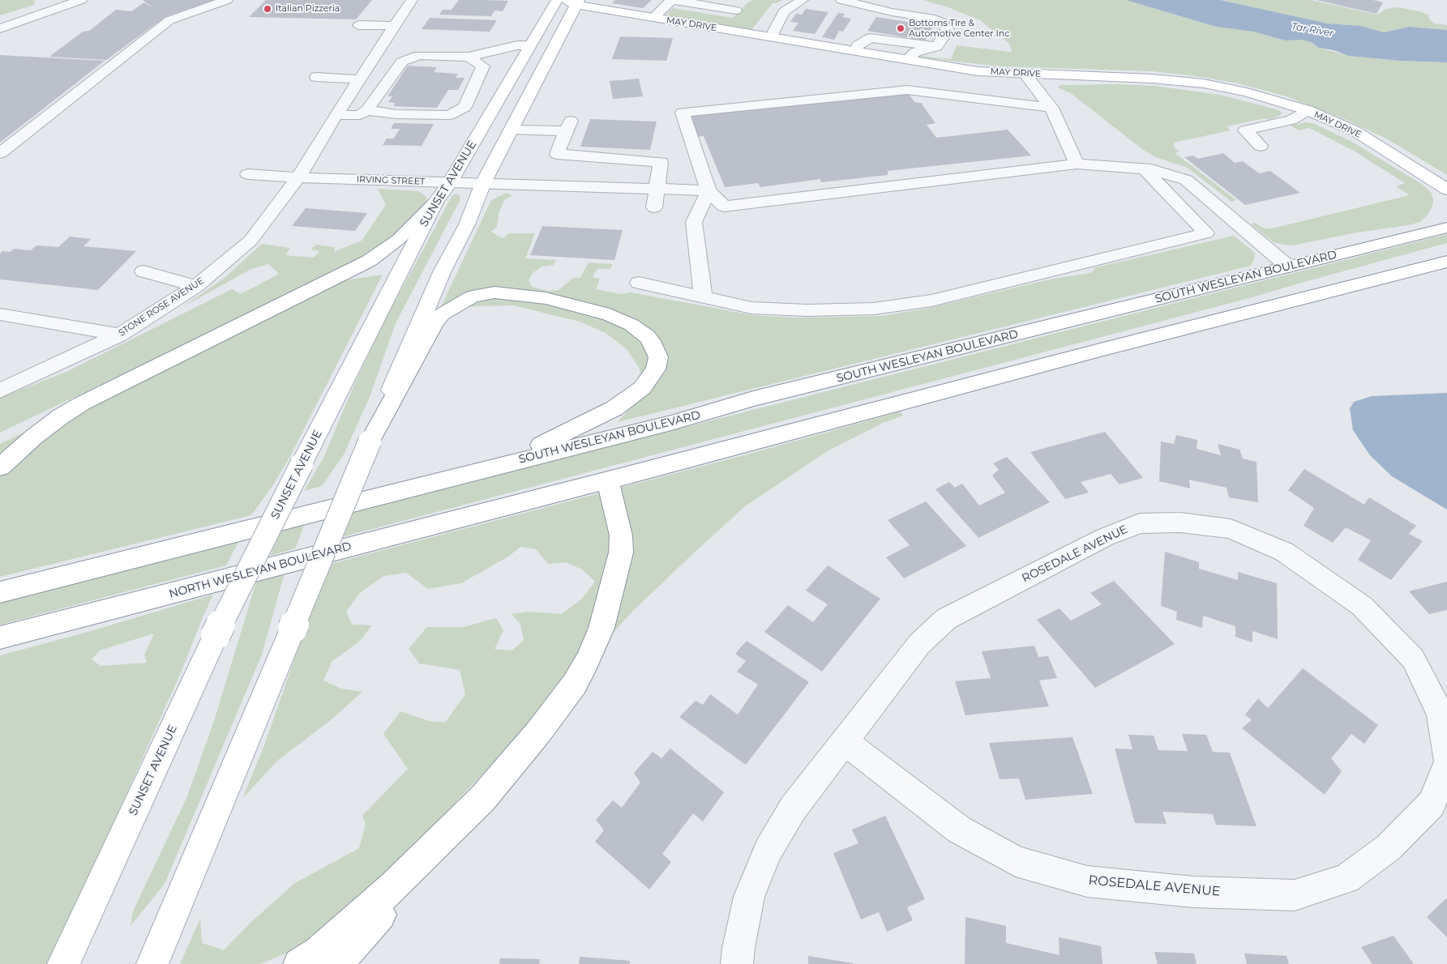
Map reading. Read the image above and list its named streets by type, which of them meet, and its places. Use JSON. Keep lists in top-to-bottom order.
{
  "streets": {
    "main road": [
      "MAY DRIVE",
      "SUNSET AVENUE",
      "SOUTH WESLEYAN BOULEVARD",
      "NORTH WESLEYAN BOULEVARD"
    ],
    "street": ["IRVING STREET", "STONE ROSE AVENUE", "ROSEDALE AVENUE"]
  },
  "crossings": [
    ["IRVING STREET", "SUNSET AVENUE"],
    ["IRVING STREET", "STONE ROSE AVENUE"]
  ],
  "water": ["Tar River"],
  "places": ["Italian Pizzeria", "Bottoms Tire & Automotive Center Inc"]
}
